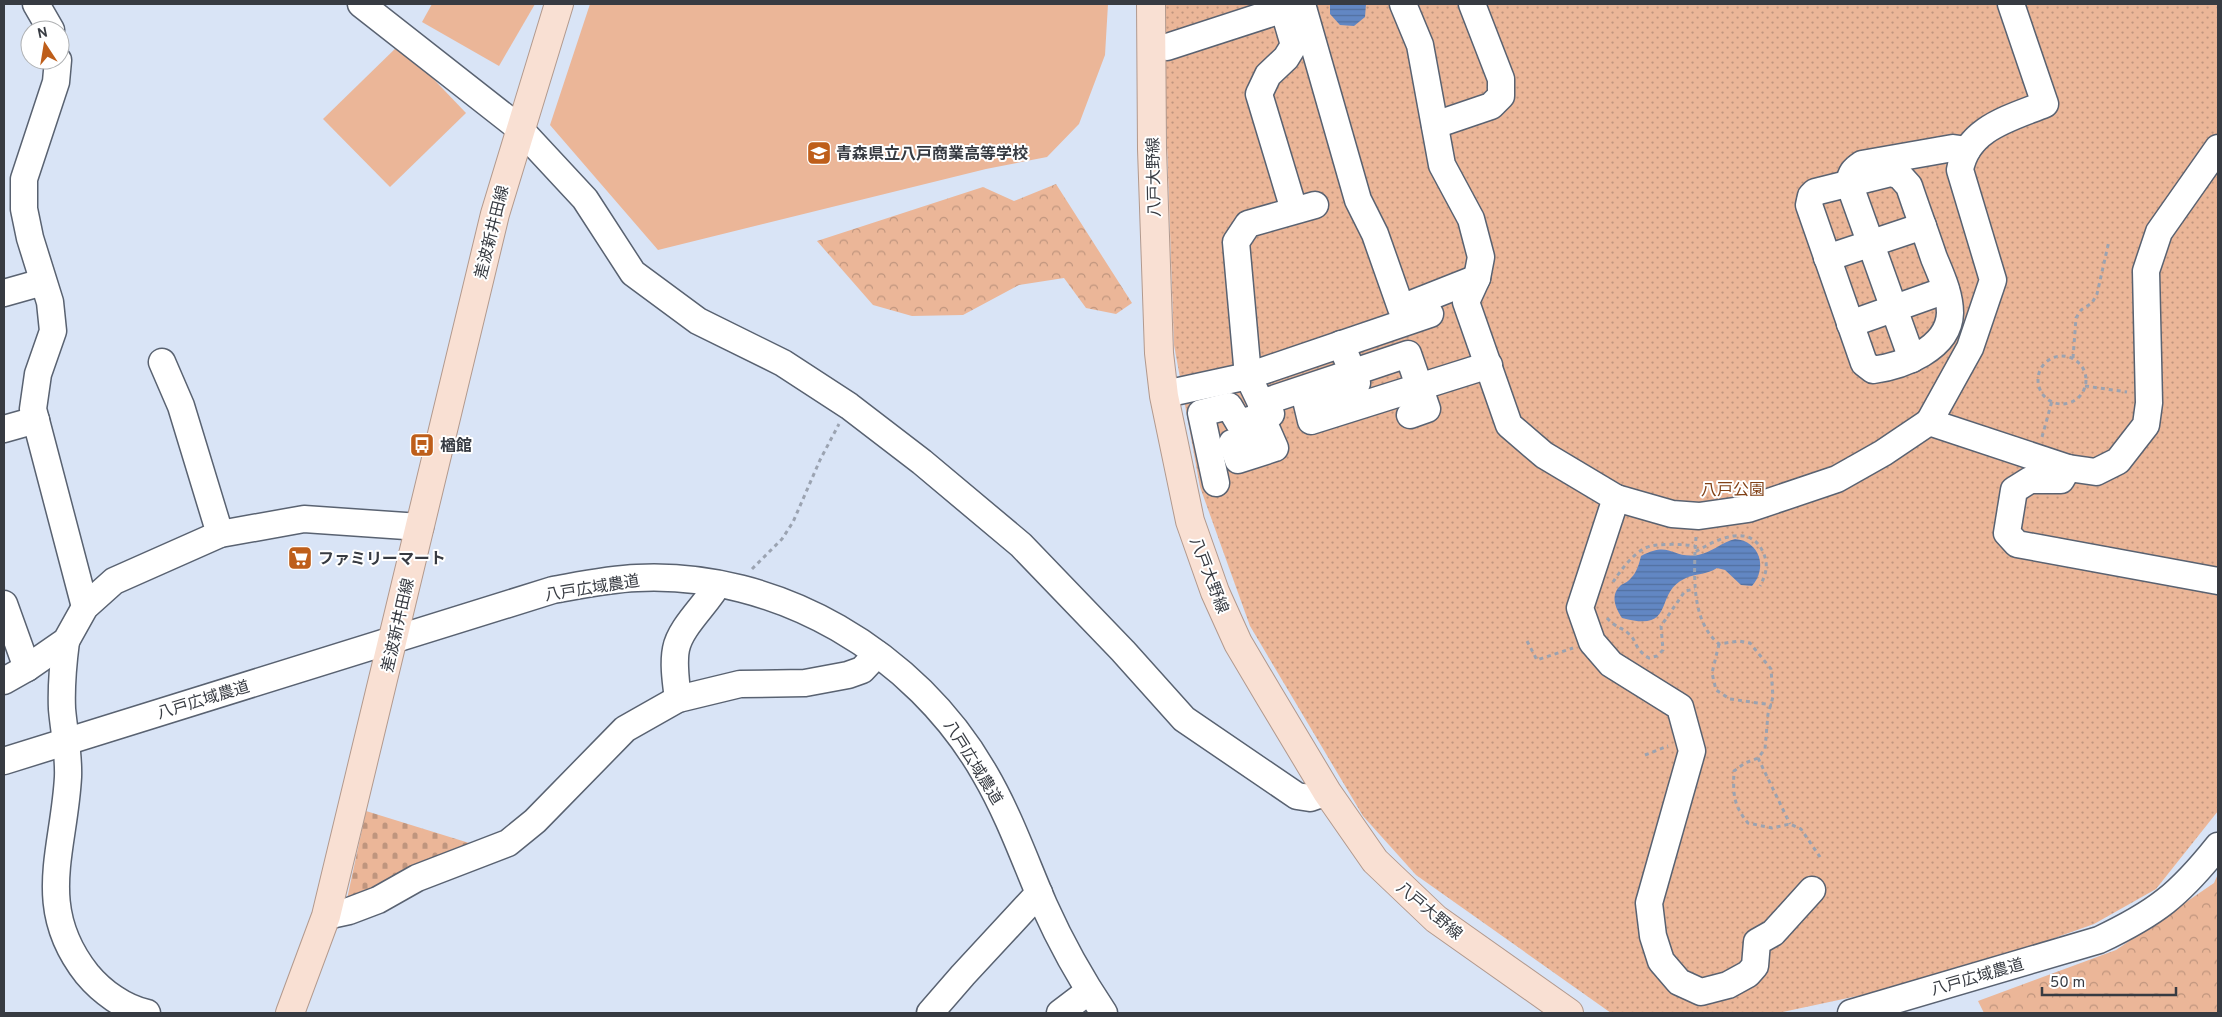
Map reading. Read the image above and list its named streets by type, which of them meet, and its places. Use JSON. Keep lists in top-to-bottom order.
{
  "streets": {
    "main road": ["八戸大野線", "差波新井田線"],
    "street": ["八戸広域農道"]
  },
  "crossings": [
    ["差波新井田線", "八戸広域農道"]
  ],
  "parks": ["八戸公園"],
  "places": {
    "school or university": ["青森県立八戸商業高等学校"],
    "bus stop": ["楢館"],
    "supermarket": ["ファミリーマート"]
  },
  "scale_bar": "50 m",
  "north": "top"
}
